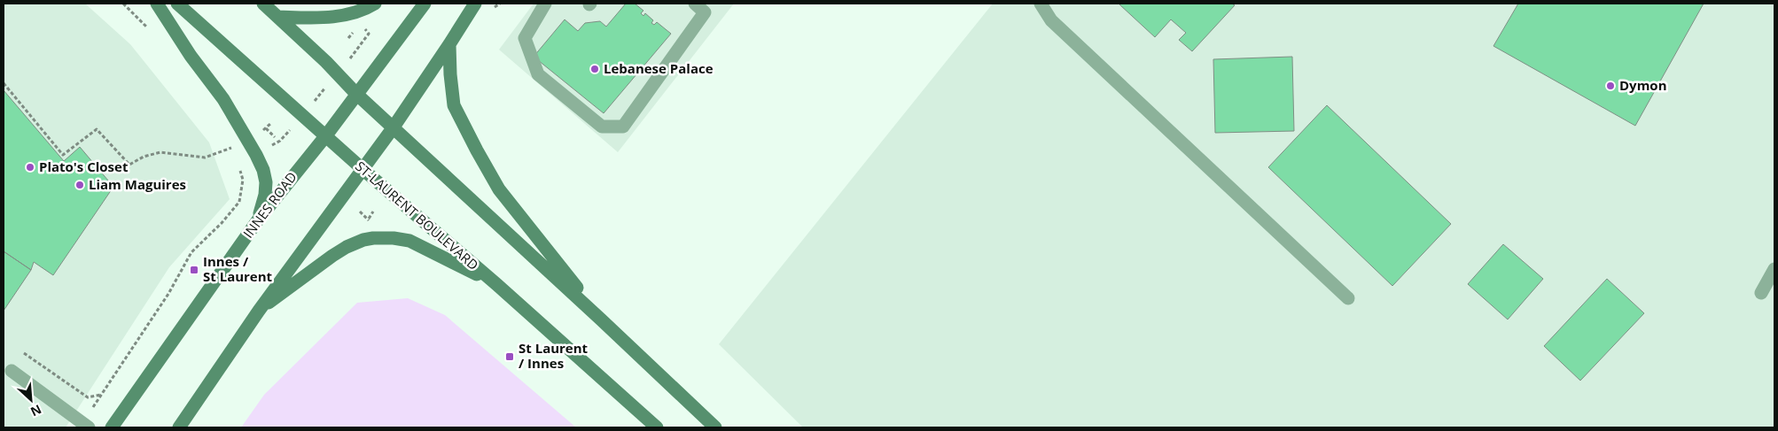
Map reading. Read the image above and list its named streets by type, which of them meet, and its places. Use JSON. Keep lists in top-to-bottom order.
{
  "streets": {
    "main road": ["INNES ROAD", "ST-LAURENT BOULEVARD"]
  },
  "crossings": [
    ["INNES ROAD", "ST-LAURENT BOULEVARD"]
  ],
  "places": {
    "other": [
      "Lebanese Palace",
      "Dymon",
      "Plato's Closet",
      "Liam Maguires"
    ],
    "transit": ["Innes / St Laurent", "St Laurent / Innes"]
  },
  "north": "bottom right"
}
